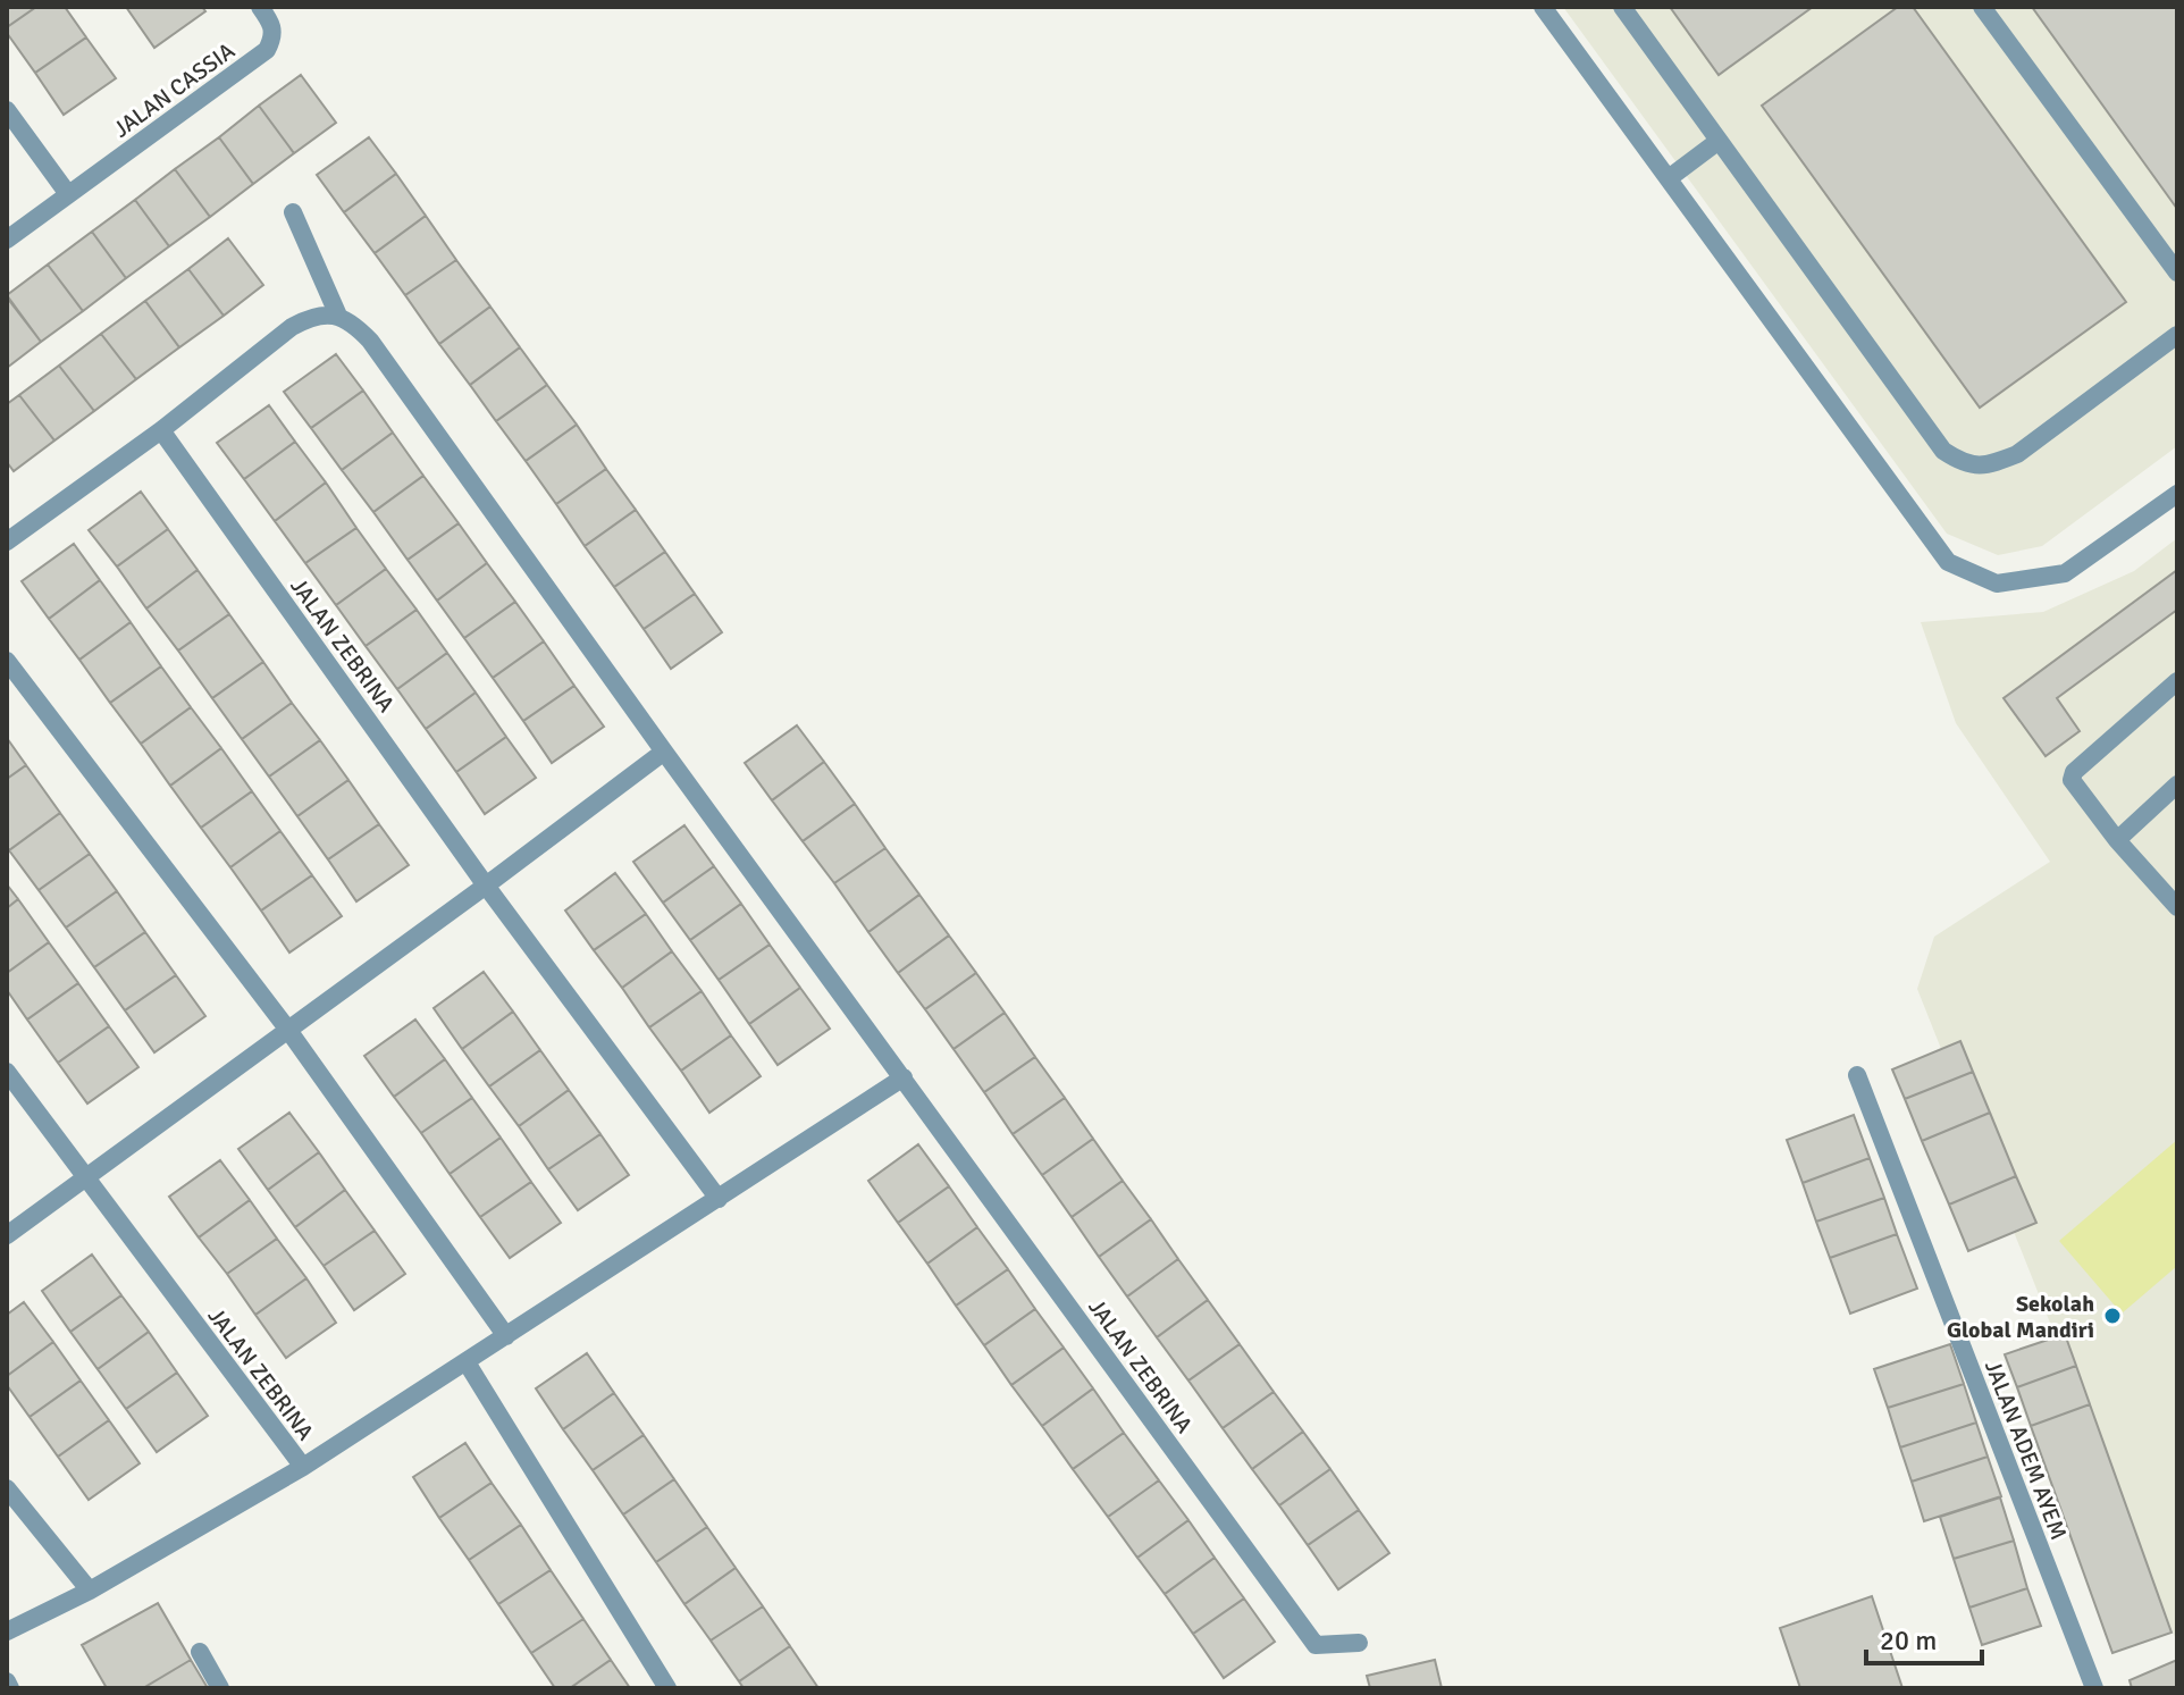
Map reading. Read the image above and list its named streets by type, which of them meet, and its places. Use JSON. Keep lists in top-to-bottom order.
{
  "streets": {
    "street": ["JALAN CASSIA", "JALAN ZEBRINA", "JALAN ADEM AYEM"]
  },
  "places": ["Sekolah Global Mandiri"],
  "scale_bar": "20 m"
}
